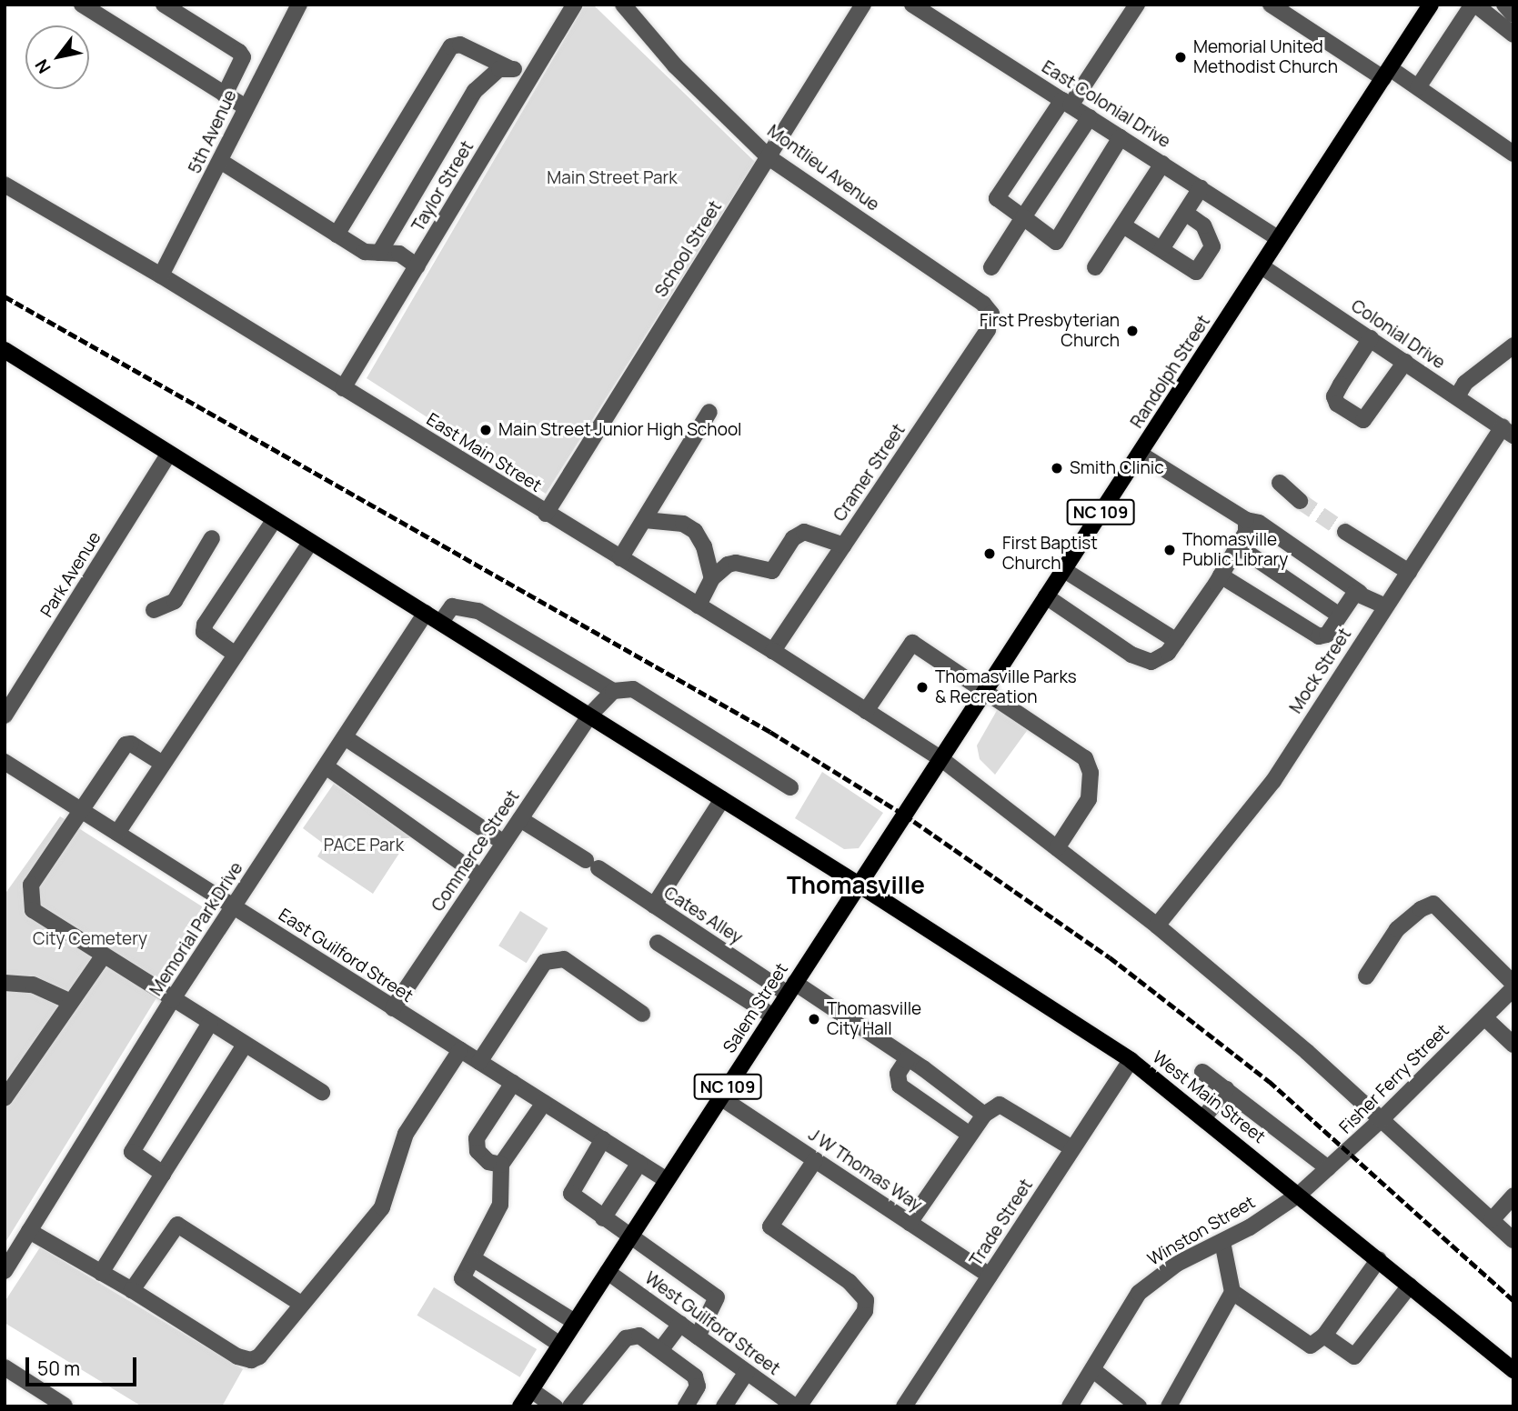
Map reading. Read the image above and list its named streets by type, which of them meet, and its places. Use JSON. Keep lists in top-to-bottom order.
{
  "streets": {
    "main road": [
      "Randolph Street",
      "NC 109",
      "Salem Street",
      "West Main Street"
    ],
    "street": [
      "East Colonial Drive",
      "5th Avenue",
      "Montlieu Avenue",
      "Taylor Street",
      "School Street",
      "Colonial Drive",
      "East Main Street",
      "Cramer Street",
      "Park Avenue",
      "Mock Street",
      "Commerce Street",
      "Cates Alley",
      "Memorial Park Drive",
      "East Guilford Street",
      "Fisher Ferry Street",
      "J W Thomas Way",
      "Trade Street",
      "Winston Street",
      "West Guilford Street"
    ]
  },
  "crossings": [
    ["East Colonial Drive", "Randolph Street"],
    ["5th Avenue", "East Main Street"],
    ["Montlieu Avenue", "School Street"],
    ["Montlieu Avenue", "Cramer Street"],
    ["Taylor Street", "East Main Street"],
    ["School Street", "East Main Street"],
    ["Colonial Drive", "Randolph Street"],
    ["Colonial Drive", "Mock Street"],
    ["Randolph Street", "East Main Street"],
    ["Randolph Street", "Salem Street"],
    ["East Main Street", "Cramer Street"],
    ["East Main Street", "Salem Street"],
    ["Commerce Street", "Cates Alley"],
    ["Commerce Street", "East Guilford Street"],
    ["Cates Alley", "Salem Street"],
    ["Memorial Park Drive", "East Guilford Street"],
    ["East Guilford Street", "Salem Street"],
    ["Salem Street", "West Main Street"],
    ["Salem Street", "J W Thomas Way"],
    ["Salem Street", "West Guilford Street"],
    ["Fisher Ferry Street", "West Main Street"],
    ["Fisher Ferry Street", "Winston Street"],
    ["West Main Street", "Trade Street"],
    ["West Main Street", "Winston Street"],
    ["J W Thomas Way", "Trade Street"]
  ],
  "districts": ["Thomasville"],
  "parks": ["Main Street Park", "PACE Park", "City Cemetery"],
  "places": [
    "Memorial United Methodist Church",
    "First Presbyterian Church",
    "Main Street Junior High School",
    "Smith Clinic",
    "Thomasville Public Library",
    "First Baptist Church",
    "Thomasville Parks & Recreation",
    "Thomasville City Hall"
  ],
  "scale_bar": "50 m",
  "north": "bottom left"
}
